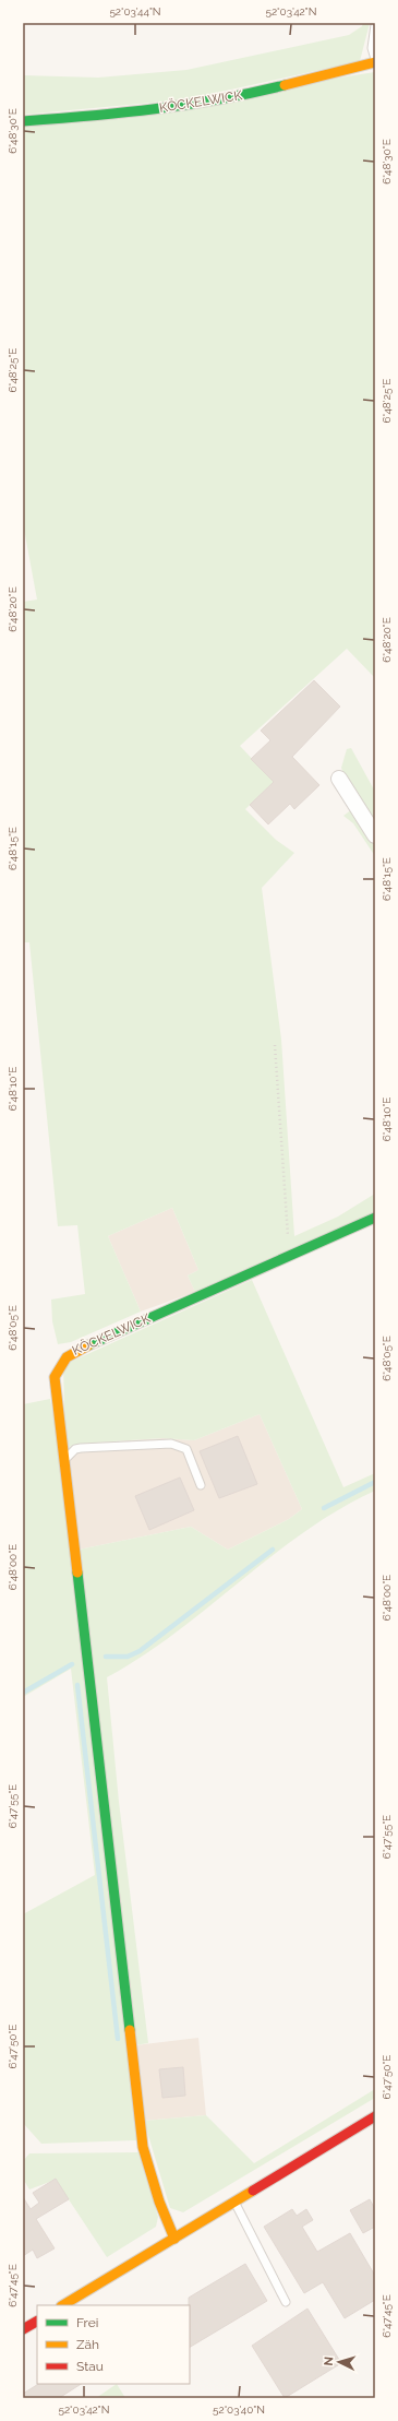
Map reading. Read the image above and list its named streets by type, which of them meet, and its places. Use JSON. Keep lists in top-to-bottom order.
{
  "streets": {
    "street": ["KÖCKELWICK"]
  },
  "legend": ["Frei", "Zäh", "Stau"],
  "north": "left",
  "coordinates": [
    "52°03'44\"N",
    "52°03'42\"N",
    "6°48'30\"E",
    "6°48'25\"E",
    "6°48'20\"E",
    "6°48'15\"E",
    "6°48'10\"E",
    "6°48'05\"E",
    "6°48'00\"E",
    "6°47'55\"E",
    "6°47'50\"E",
    "6°47'45\"E",
    "52°03'40\"N"
  ]
}
